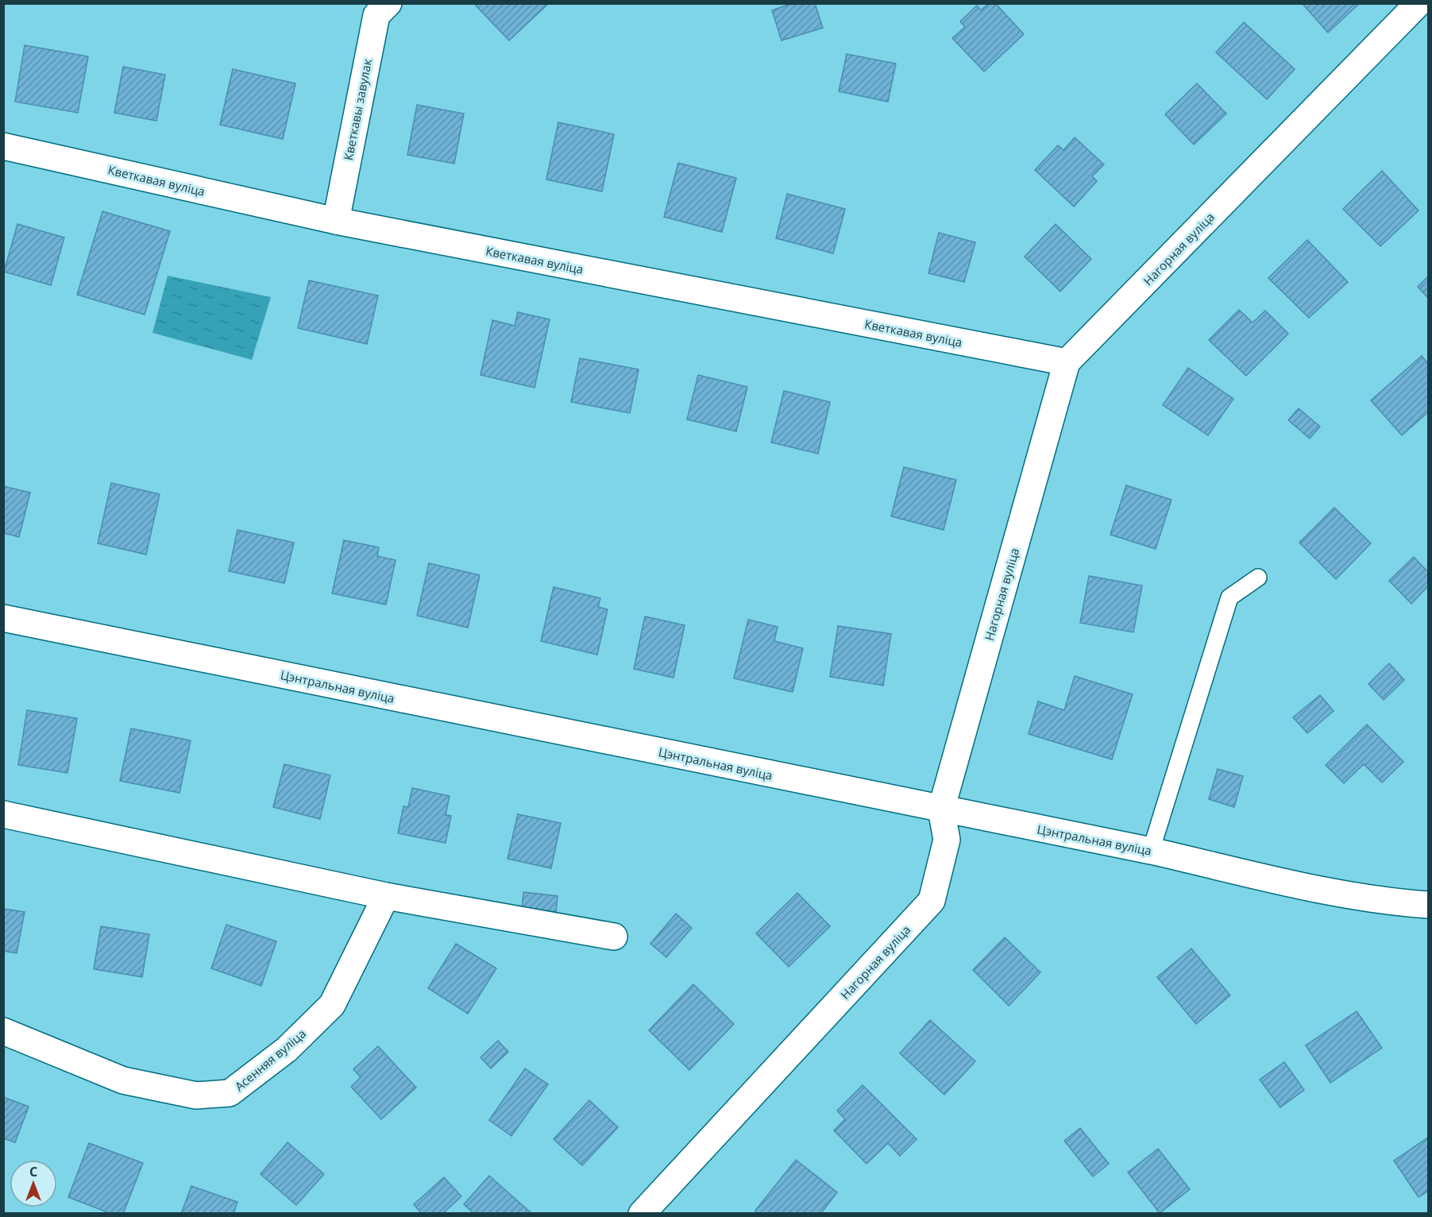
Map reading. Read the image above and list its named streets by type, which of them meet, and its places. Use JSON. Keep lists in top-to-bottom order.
{
  "streets": {
    "street": [
      "Кветкавы завулак",
      "Кветкавая вуліца",
      "Нагорная вуліца",
      "Цэнтральная вуліца",
      "Асенняя вуліца"
    ]
  },
  "crossings": [
    ["Кветкавы завулак", "Кветкавая вуліца"],
    ["Кветкавая вуліца", "Нагорная вуліца"],
    ["Нагорная вуліца", "Цэнтральная вуліца"]
  ],
  "north": "top"
}
